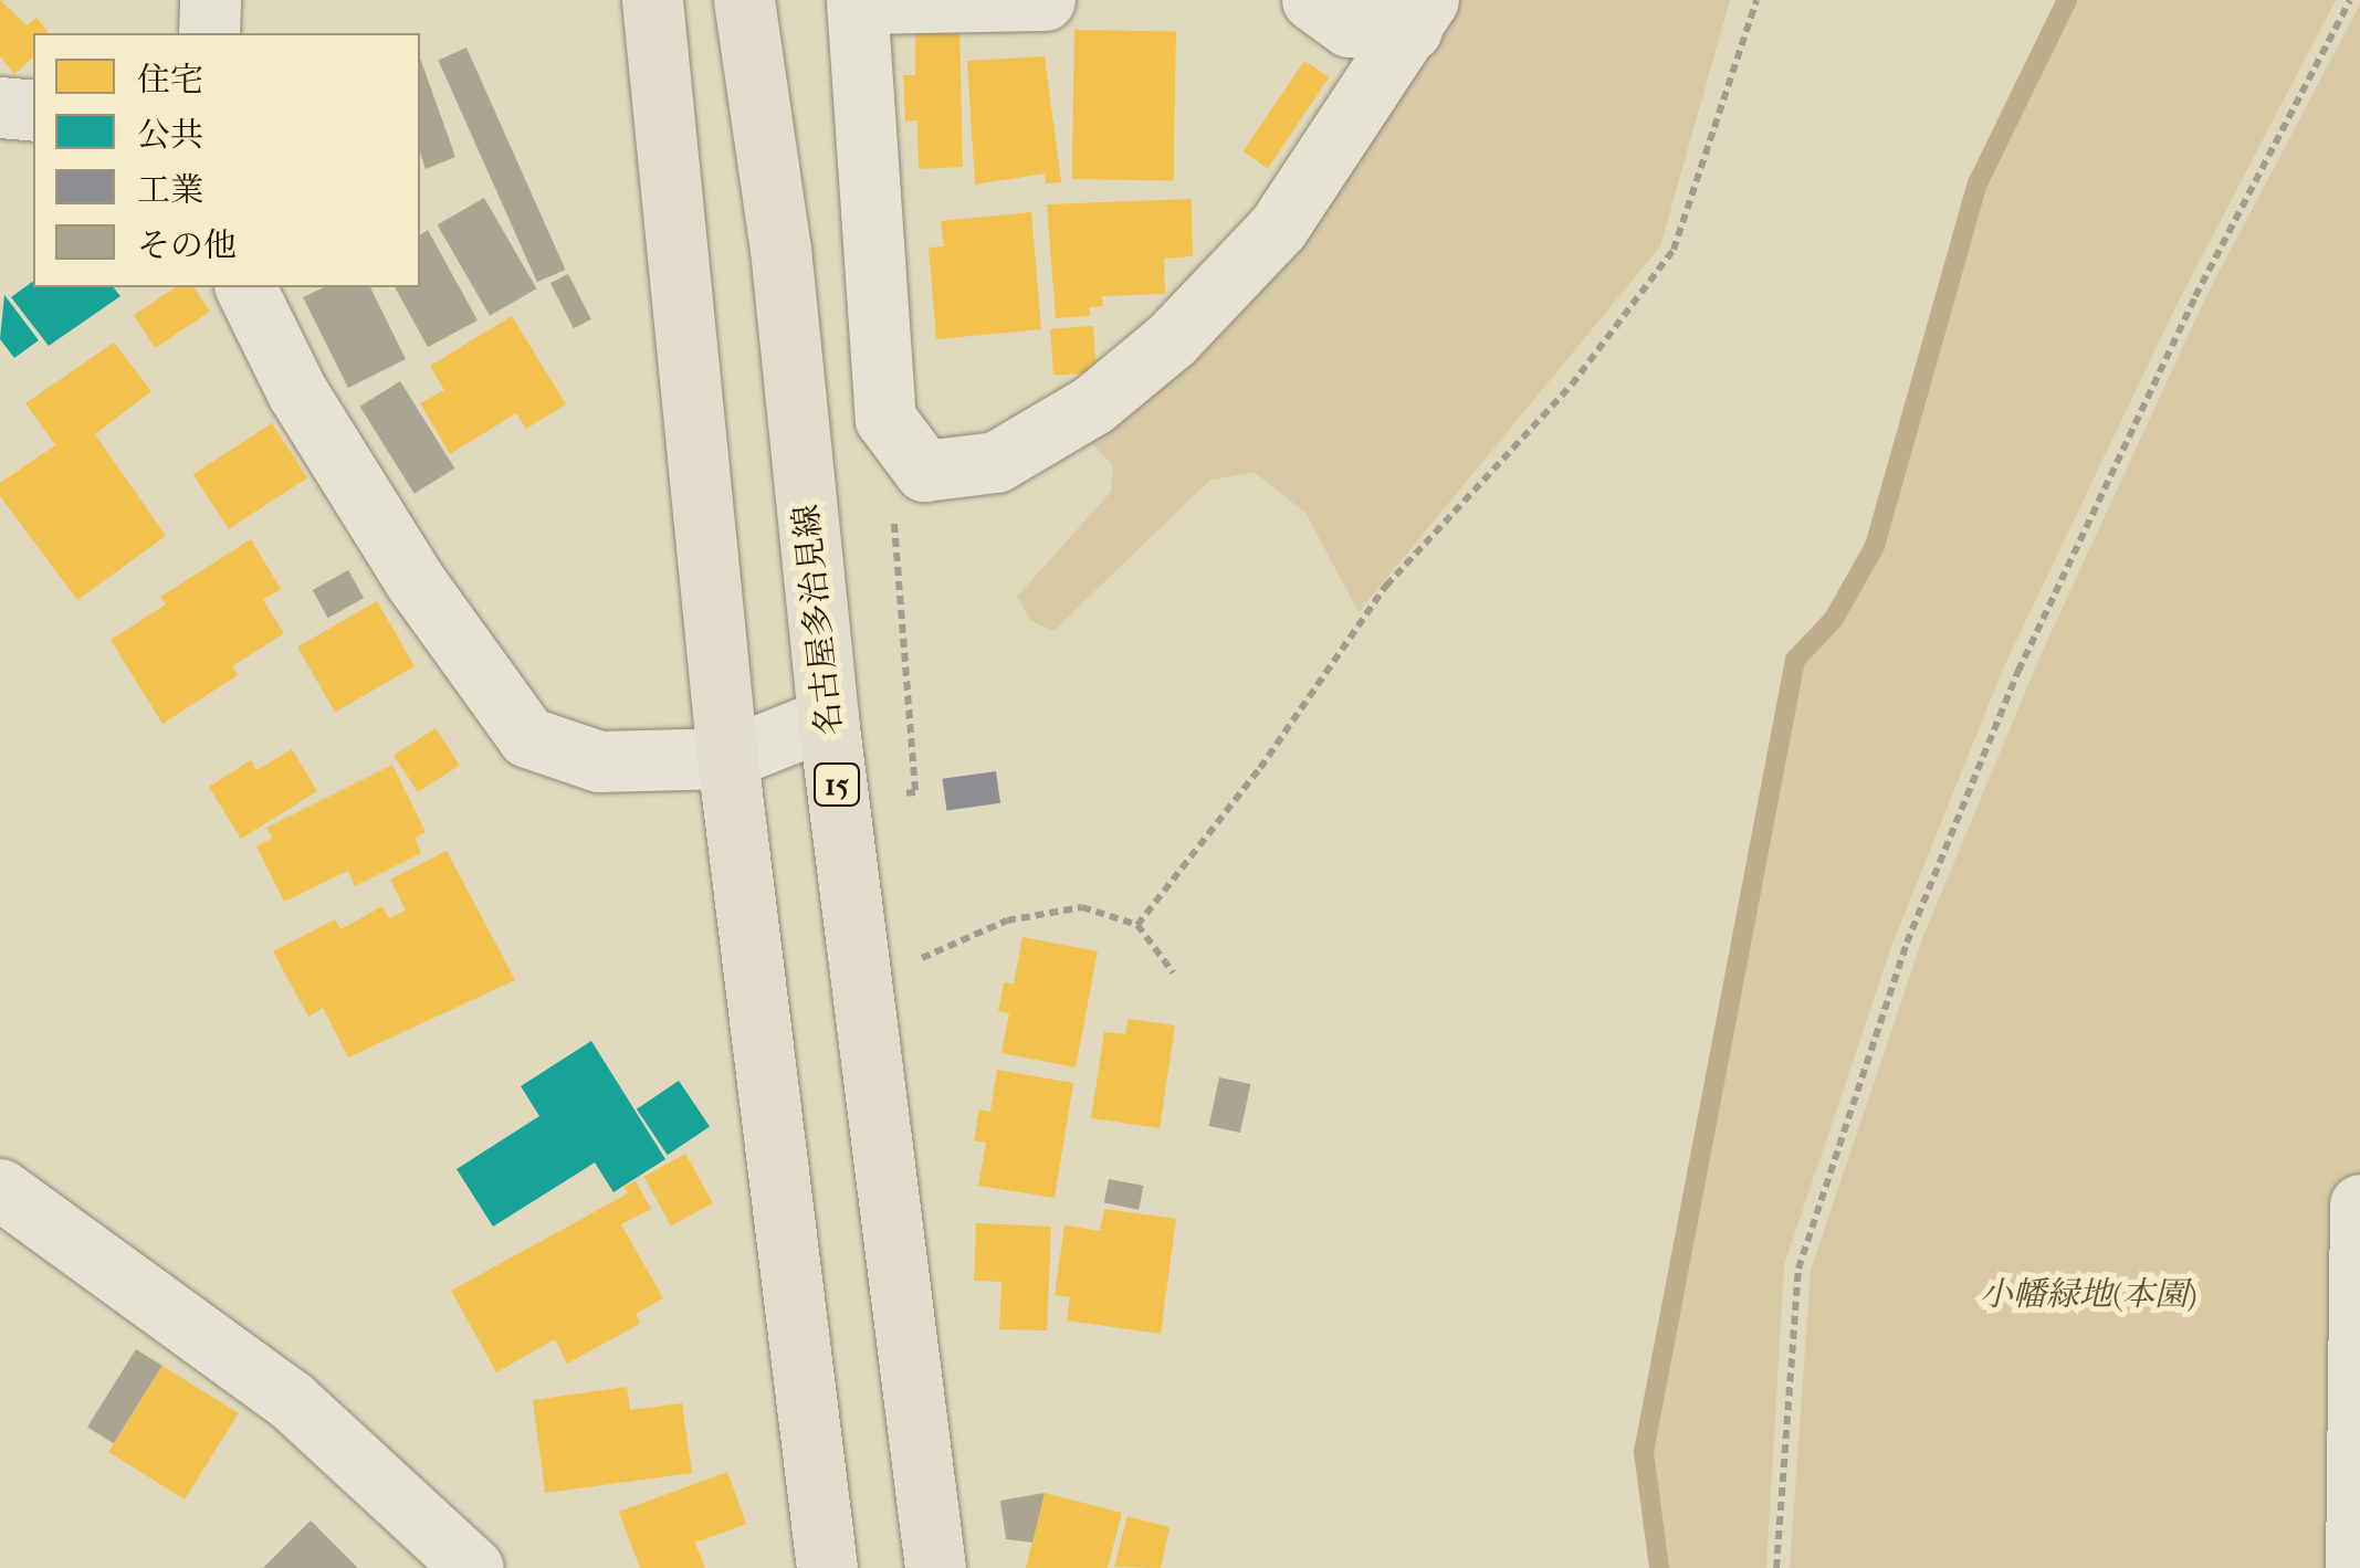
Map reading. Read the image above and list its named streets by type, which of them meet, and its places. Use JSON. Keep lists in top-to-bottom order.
{
  "streets": {
    "main road": ["名古屋多治見線", "15"]
  },
  "parks": ["小幡緑地(本園)"],
  "legend": [
    "住宅",
    "公共",
    "工業",
    "その他"
  ]
}
